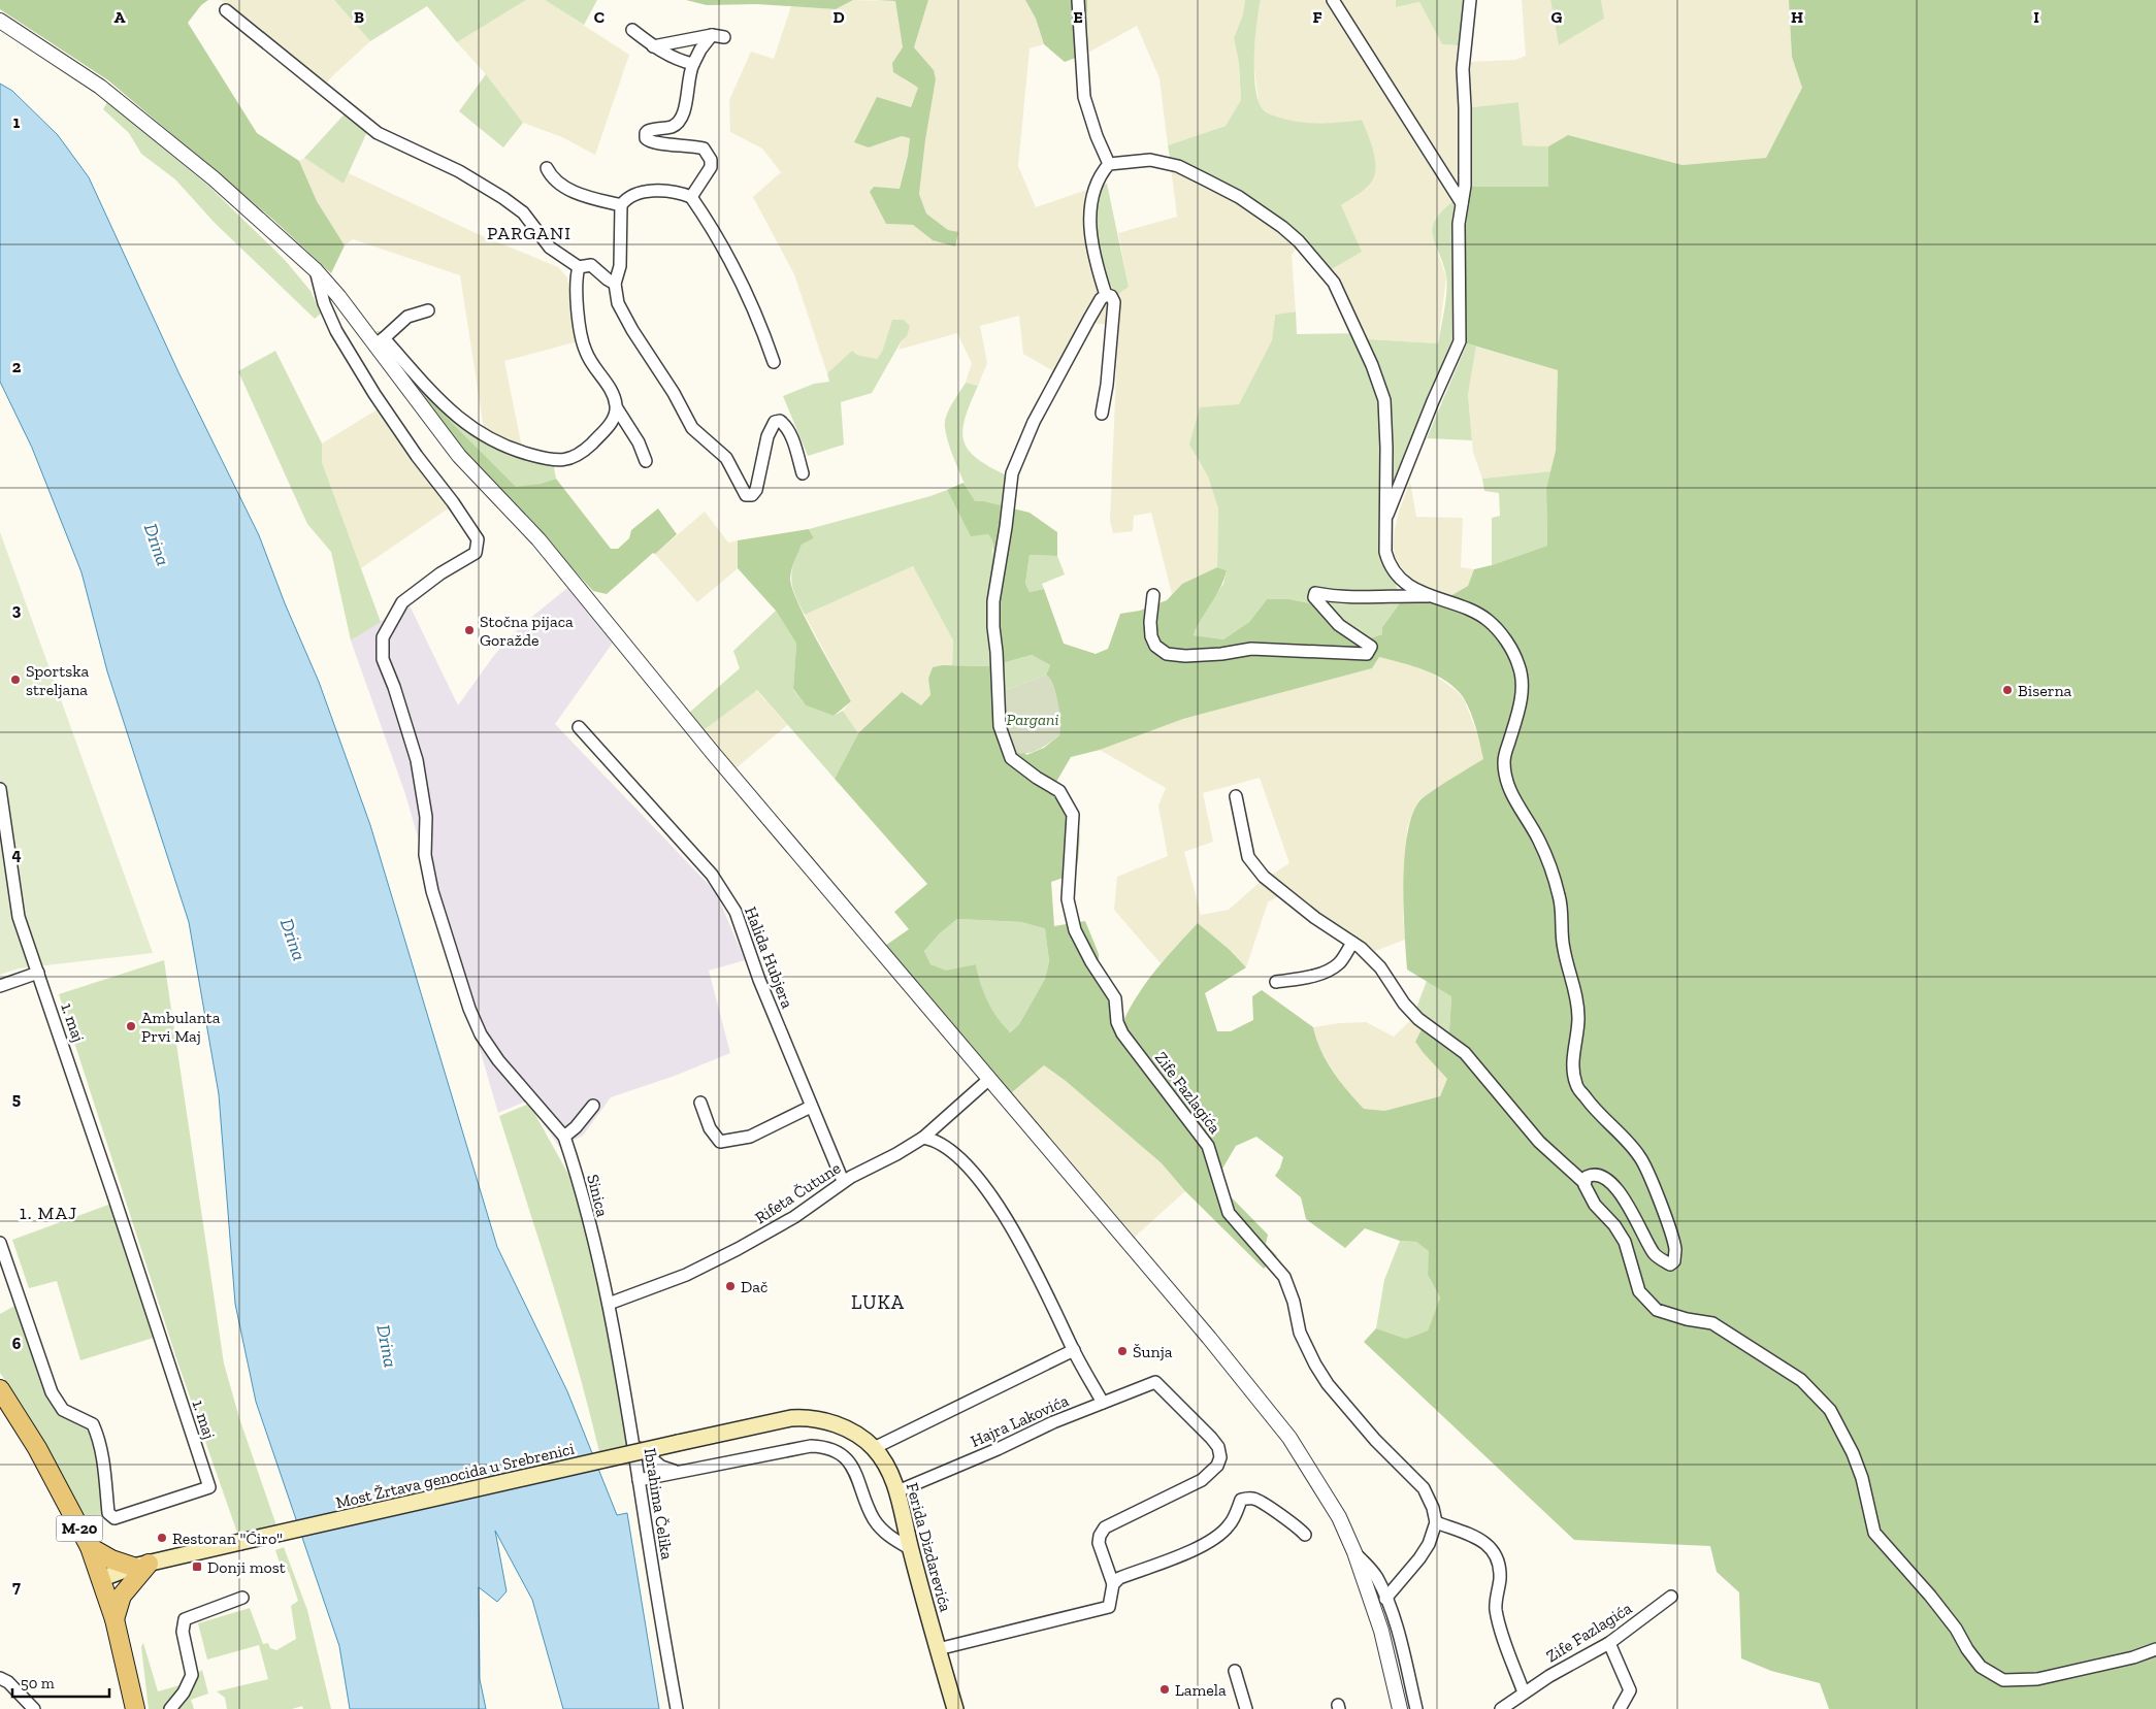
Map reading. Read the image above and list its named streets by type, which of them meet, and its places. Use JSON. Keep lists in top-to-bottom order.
{
  "streets": {
    "main road": ["Most Žrtava genocida u Srebrenici", "M-20", "Ferida Dizdarevića"],
    "street": [
      "Halida Hubjera",
      "1. maj",
      "Zife Fazlagića",
      "Rifeta Čutune",
      "Sinica",
      "Hajra Lakovića",
      "Ibrahima Čelika"
    ]
  },
  "crossings": [
    ["Halida Hubjera", "Rifeta Čutune"],
    ["Rifeta Čutune", "Sinica"],
    ["Rifeta Čutune", "Ibrahima Čelika"],
    ["Sinica", "Ibrahima Čelika"],
    ["Hajra Lakovića", "Ferida Dizdarevića"],
    ["Most Žrtava genocida u Srebrenici", "M-20"],
    ["Most Žrtava genocida u Srebrenici", "Ferida Dizdarevića"]
  ],
  "districts": ["PARGANI", "1. MAJ", "LUKA"],
  "water": ["Drina"],
  "parks": ["Pargani"],
  "places": {
    "other": [
      "Stočna pijaca Goražde",
      "Sportska streljana",
      "Biserna",
      "Ambulanta Prvi Maj",
      "Dač",
      "Šunja",
      "Restoran \"Ćiro\"",
      "Lamela"
    ],
    "transit": ["Donji most"]
  },
  "scale_bar": "50 m",
  "grid": {
    "columns": [
      "A",
      "B",
      "C",
      "D",
      "E",
      "F",
      "G",
      "H",
      "I"
    ],
    "rows": [
      "1",
      "2",
      "3",
      "4",
      "5",
      "6",
      "7"
    ]
  }
}
